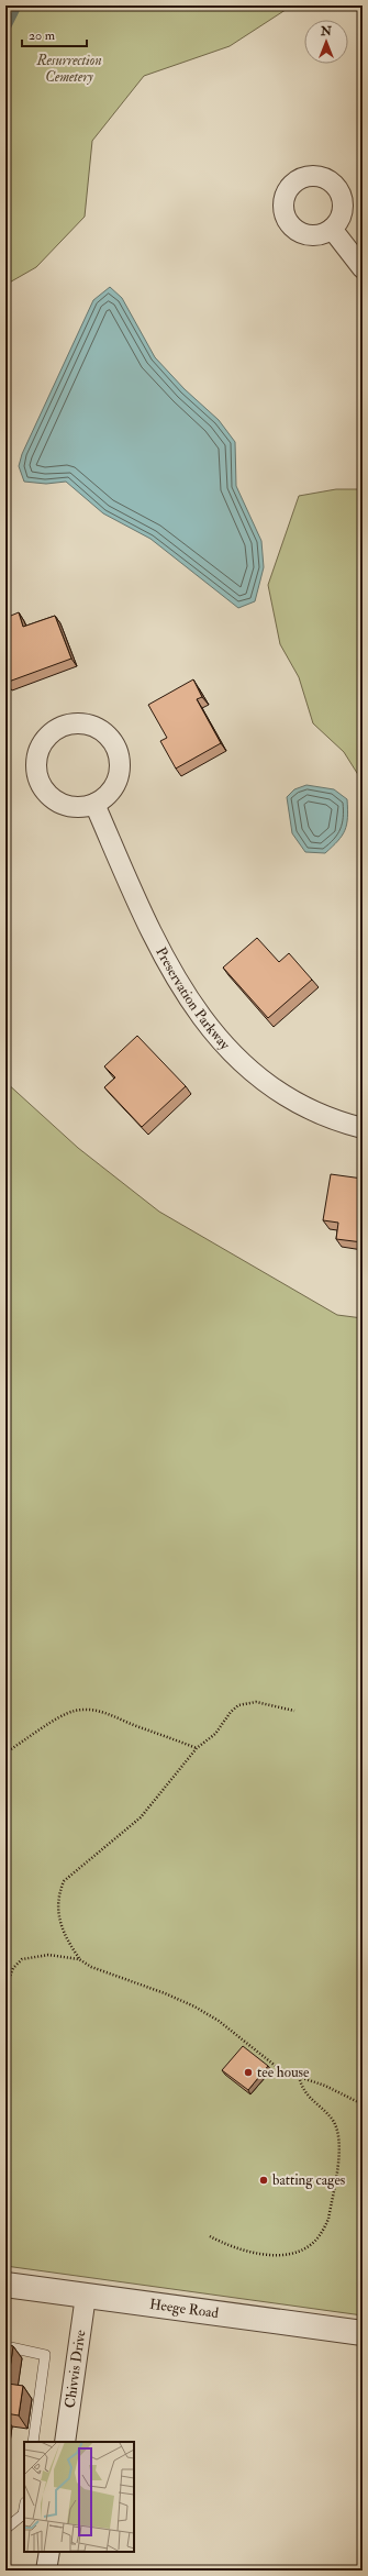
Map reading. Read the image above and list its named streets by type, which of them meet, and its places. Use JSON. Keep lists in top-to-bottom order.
{
  "streets": {
    "street": ["Preservation Parkway", "Heege Road", "Chivvis Drive"]
  },
  "crossings": [
    ["Heege Road", "Chivvis Drive"]
  ],
  "parks": ["Resurrection Cemetery"],
  "places": ["tee house", "batting cages"],
  "scale_bar": "20 m",
  "north": "top"
}
